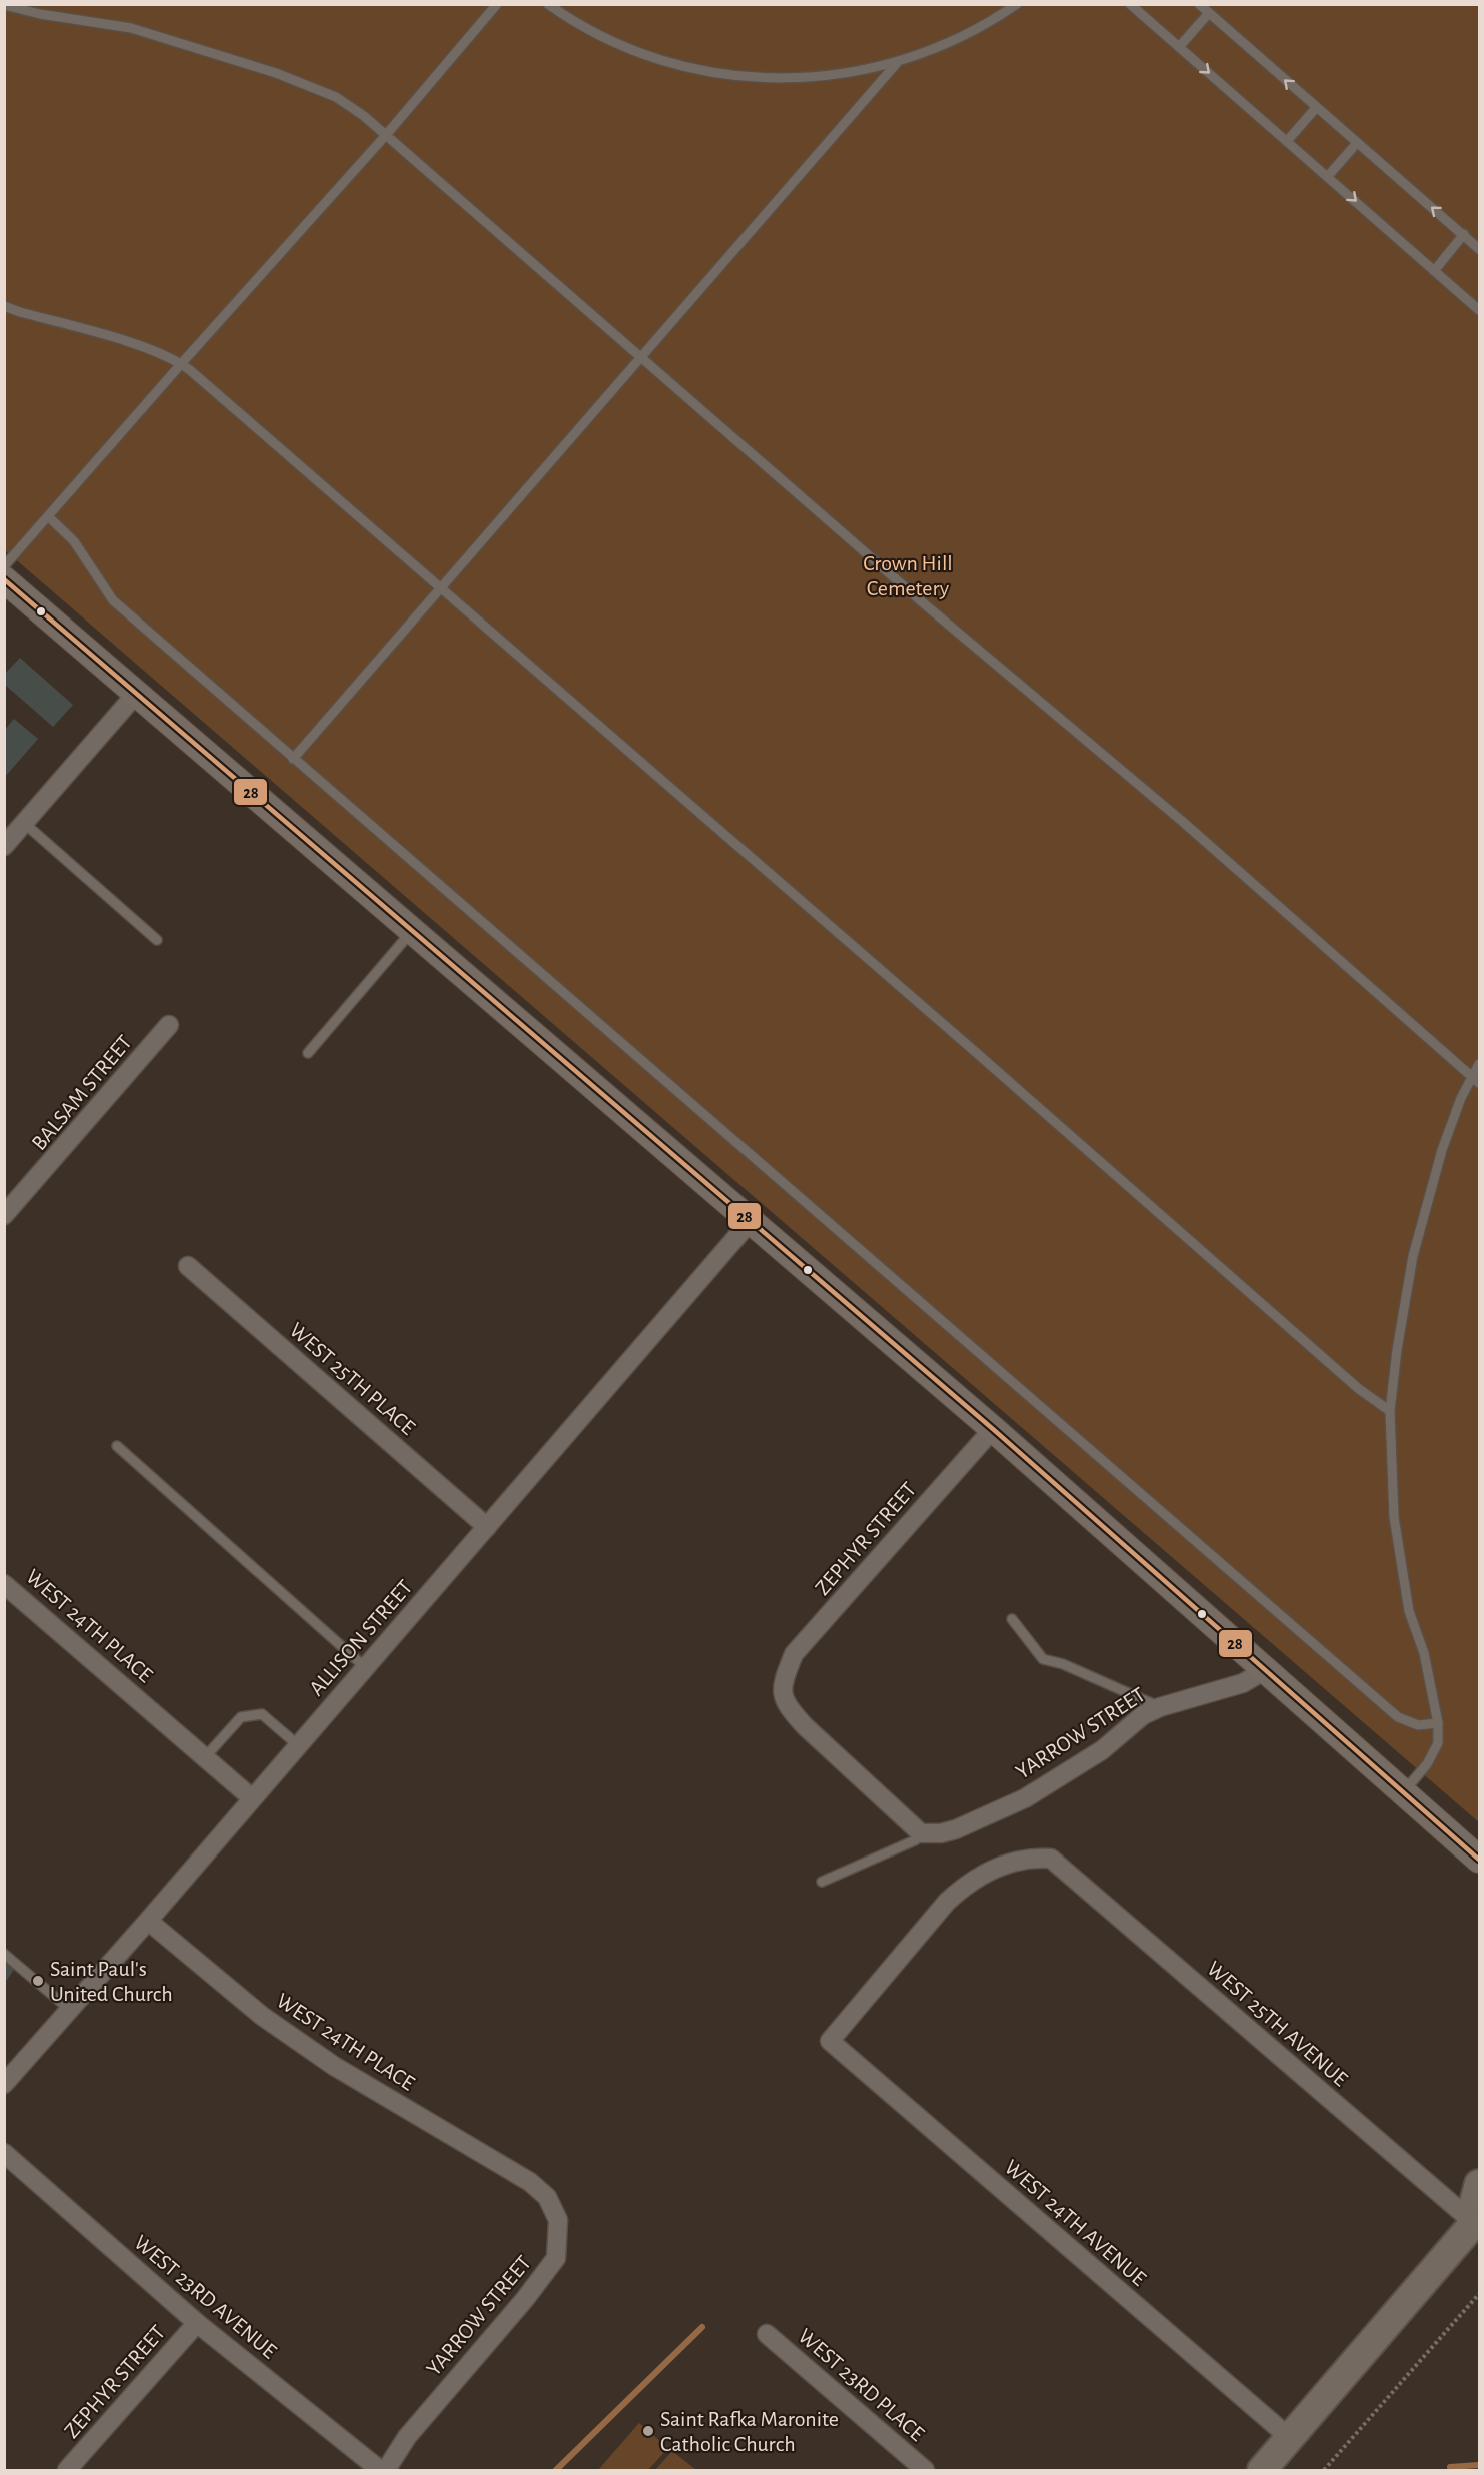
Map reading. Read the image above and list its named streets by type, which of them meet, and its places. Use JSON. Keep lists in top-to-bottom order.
{
  "streets": {
    "street": [
      "BALSAM STREET",
      "WEST 25TH PLACE",
      "ZEPHYR STREET",
      "WEST 24TH PLACE",
      "ALLISON STREET",
      "YARROW STREET",
      "WEST 25TH AVENUE",
      "WEST 24TH AVENUE",
      "WEST 23RD AVENUE",
      "WEST 23RD PLACE"
    ]
  },
  "crossings": [
    ["WEST 25TH PLACE", "ALLISON STREET"],
    ["ZEPHYR STREET", "YARROW STREET"],
    ["ZEPHYR STREET", "WEST 23RD AVENUE"],
    ["WEST 24TH PLACE", "ALLISON STREET"],
    ["WEST 24TH PLACE", "YARROW STREET"],
    ["WEST 25TH AVENUE", "WEST 24TH AVENUE"]
  ],
  "parks": ["Crown Hill Cemetery"],
  "places": ["Saint Paul's United Church", "Saint Rafka Maronite Catholic Church"],
  "lines": ["transit line 28"]
}
